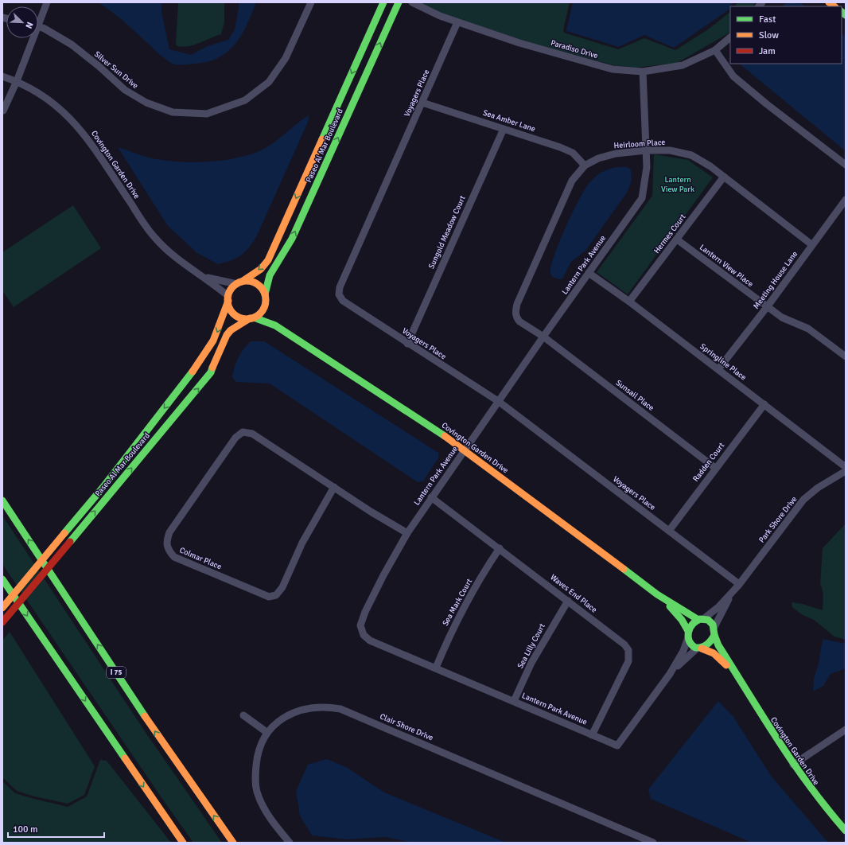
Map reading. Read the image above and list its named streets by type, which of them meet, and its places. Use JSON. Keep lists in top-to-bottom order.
{
  "streets": {
    "main road": ["Paseo Al Mar Boulevard", "Covington Garden Drive", "I 75"],
    "street": [
      "Paradiso Drive",
      "Silver Sun Drive",
      "Voyagers Place",
      "Sea Amber Lane",
      "Heirloom Place",
      "Sungold Meadow Court",
      "Hermes Court",
      "Lantern Park Avenue",
      "Lantern View Place",
      "Meeting House Lane",
      "Springline Place",
      "Sunsail Place",
      "Radden Court",
      "Park Shore Drive",
      "Colmar Place",
      "Waves End Place",
      "Sea Mark Court",
      "Sea Lilly Court",
      "Clair Shore Drive"
    ]
  },
  "crossings": [
    ["Paradiso Drive", "Voyagers Place"],
    ["Paradiso Drive", "Lantern Park Avenue"],
    ["Voyagers Place", "Sea Amber Lane"],
    ["Voyagers Place", "Sungold Meadow Court"],
    ["Voyagers Place", "Lantern Park Avenue"],
    ["Voyagers Place", "Radden Court"],
    ["Voyagers Place", "Park Shore Drive"],
    ["Sea Amber Lane", "Heirloom Place"],
    ["Sea Amber Lane", "Sungold Meadow Court"],
    ["Heirloom Place", "Hermes Court"],
    ["Heirloom Place", "Lantern Park Avenue"],
    ["Heirloom Place", "Meeting House Lane"],
    ["Heirloom Place", "Sunsail Place"],
    ["Paseo Al Mar Boulevard", "Covington Garden Drive"],
    ["Covington Garden Drive", "Lantern Park Avenue"],
    ["Covington Garden Drive", "Park Shore Drive"],
    ["Hermes Court", "Lantern View Place"],
    ["Hermes Court", "Springline Place"],
    ["Lantern Park Avenue", "Springline Place"],
    ["Lantern Park Avenue", "Sunsail Place"],
    ["Lantern Park Avenue", "Colmar Place"],
    ["Lantern Park Avenue", "Waves End Place"],
    ["Lantern Park Avenue", "Sea Mark Court"],
    ["Lantern Park Avenue", "Sea Lilly Court"],
    ["Lantern View Place", "Meeting House Lane"],
    ["Meeting House Lane", "Springline Place"],
    ["Springline Place", "Radden Court"],
    ["Sunsail Place", "Radden Court"],
    ["Waves End Place", "Sea Mark Court"],
    ["Waves End Place", "Sea Lilly Court"]
  ],
  "parks": ["Lantern View Park"],
  "legend": ["Fast", "Slow", "Jam"],
  "scale_bar": "100 m",
  "north": "bottom right"
}
